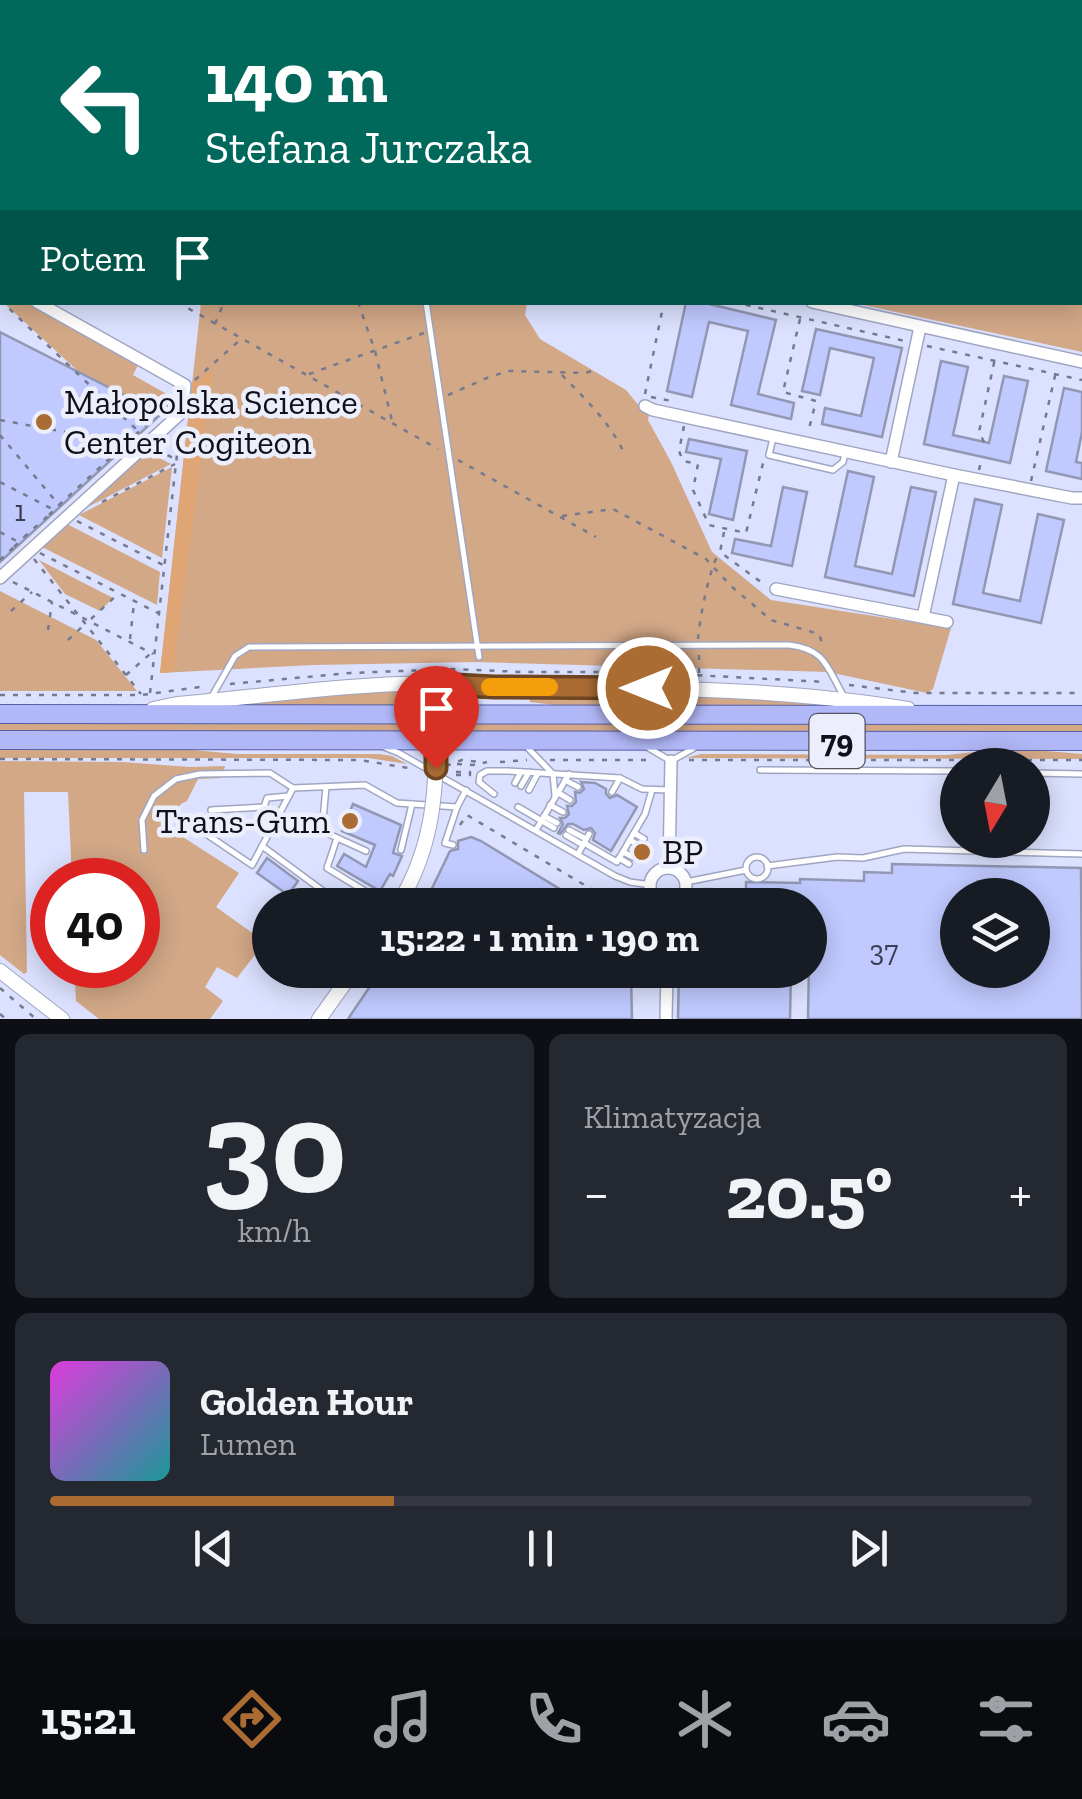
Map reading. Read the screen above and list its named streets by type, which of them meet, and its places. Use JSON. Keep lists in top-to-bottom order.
{
  "streets": {
    "main road": ["79"]
  },
  "places": ["Małopolska Science Center Cogiteon", "Trans-Gum", "BP"],
  "house_numbers": ["1", "37"],
  "north": "bottom",
  "page": {
    "turn": ["140 m", "Stefana Jurczaka"],
    "then": "Potem",
    "limit": "40",
    "trip": "15:22 · 1 min · 190 m",
    "tile": [
      ["30", "km/h"],
      "Klimatyzacja"
    ],
    "heat": ["−", "20.5°", "+"],
    "song": ["Golden Hour", "Lumen"],
    "tabs": "15:21"
  }
}
